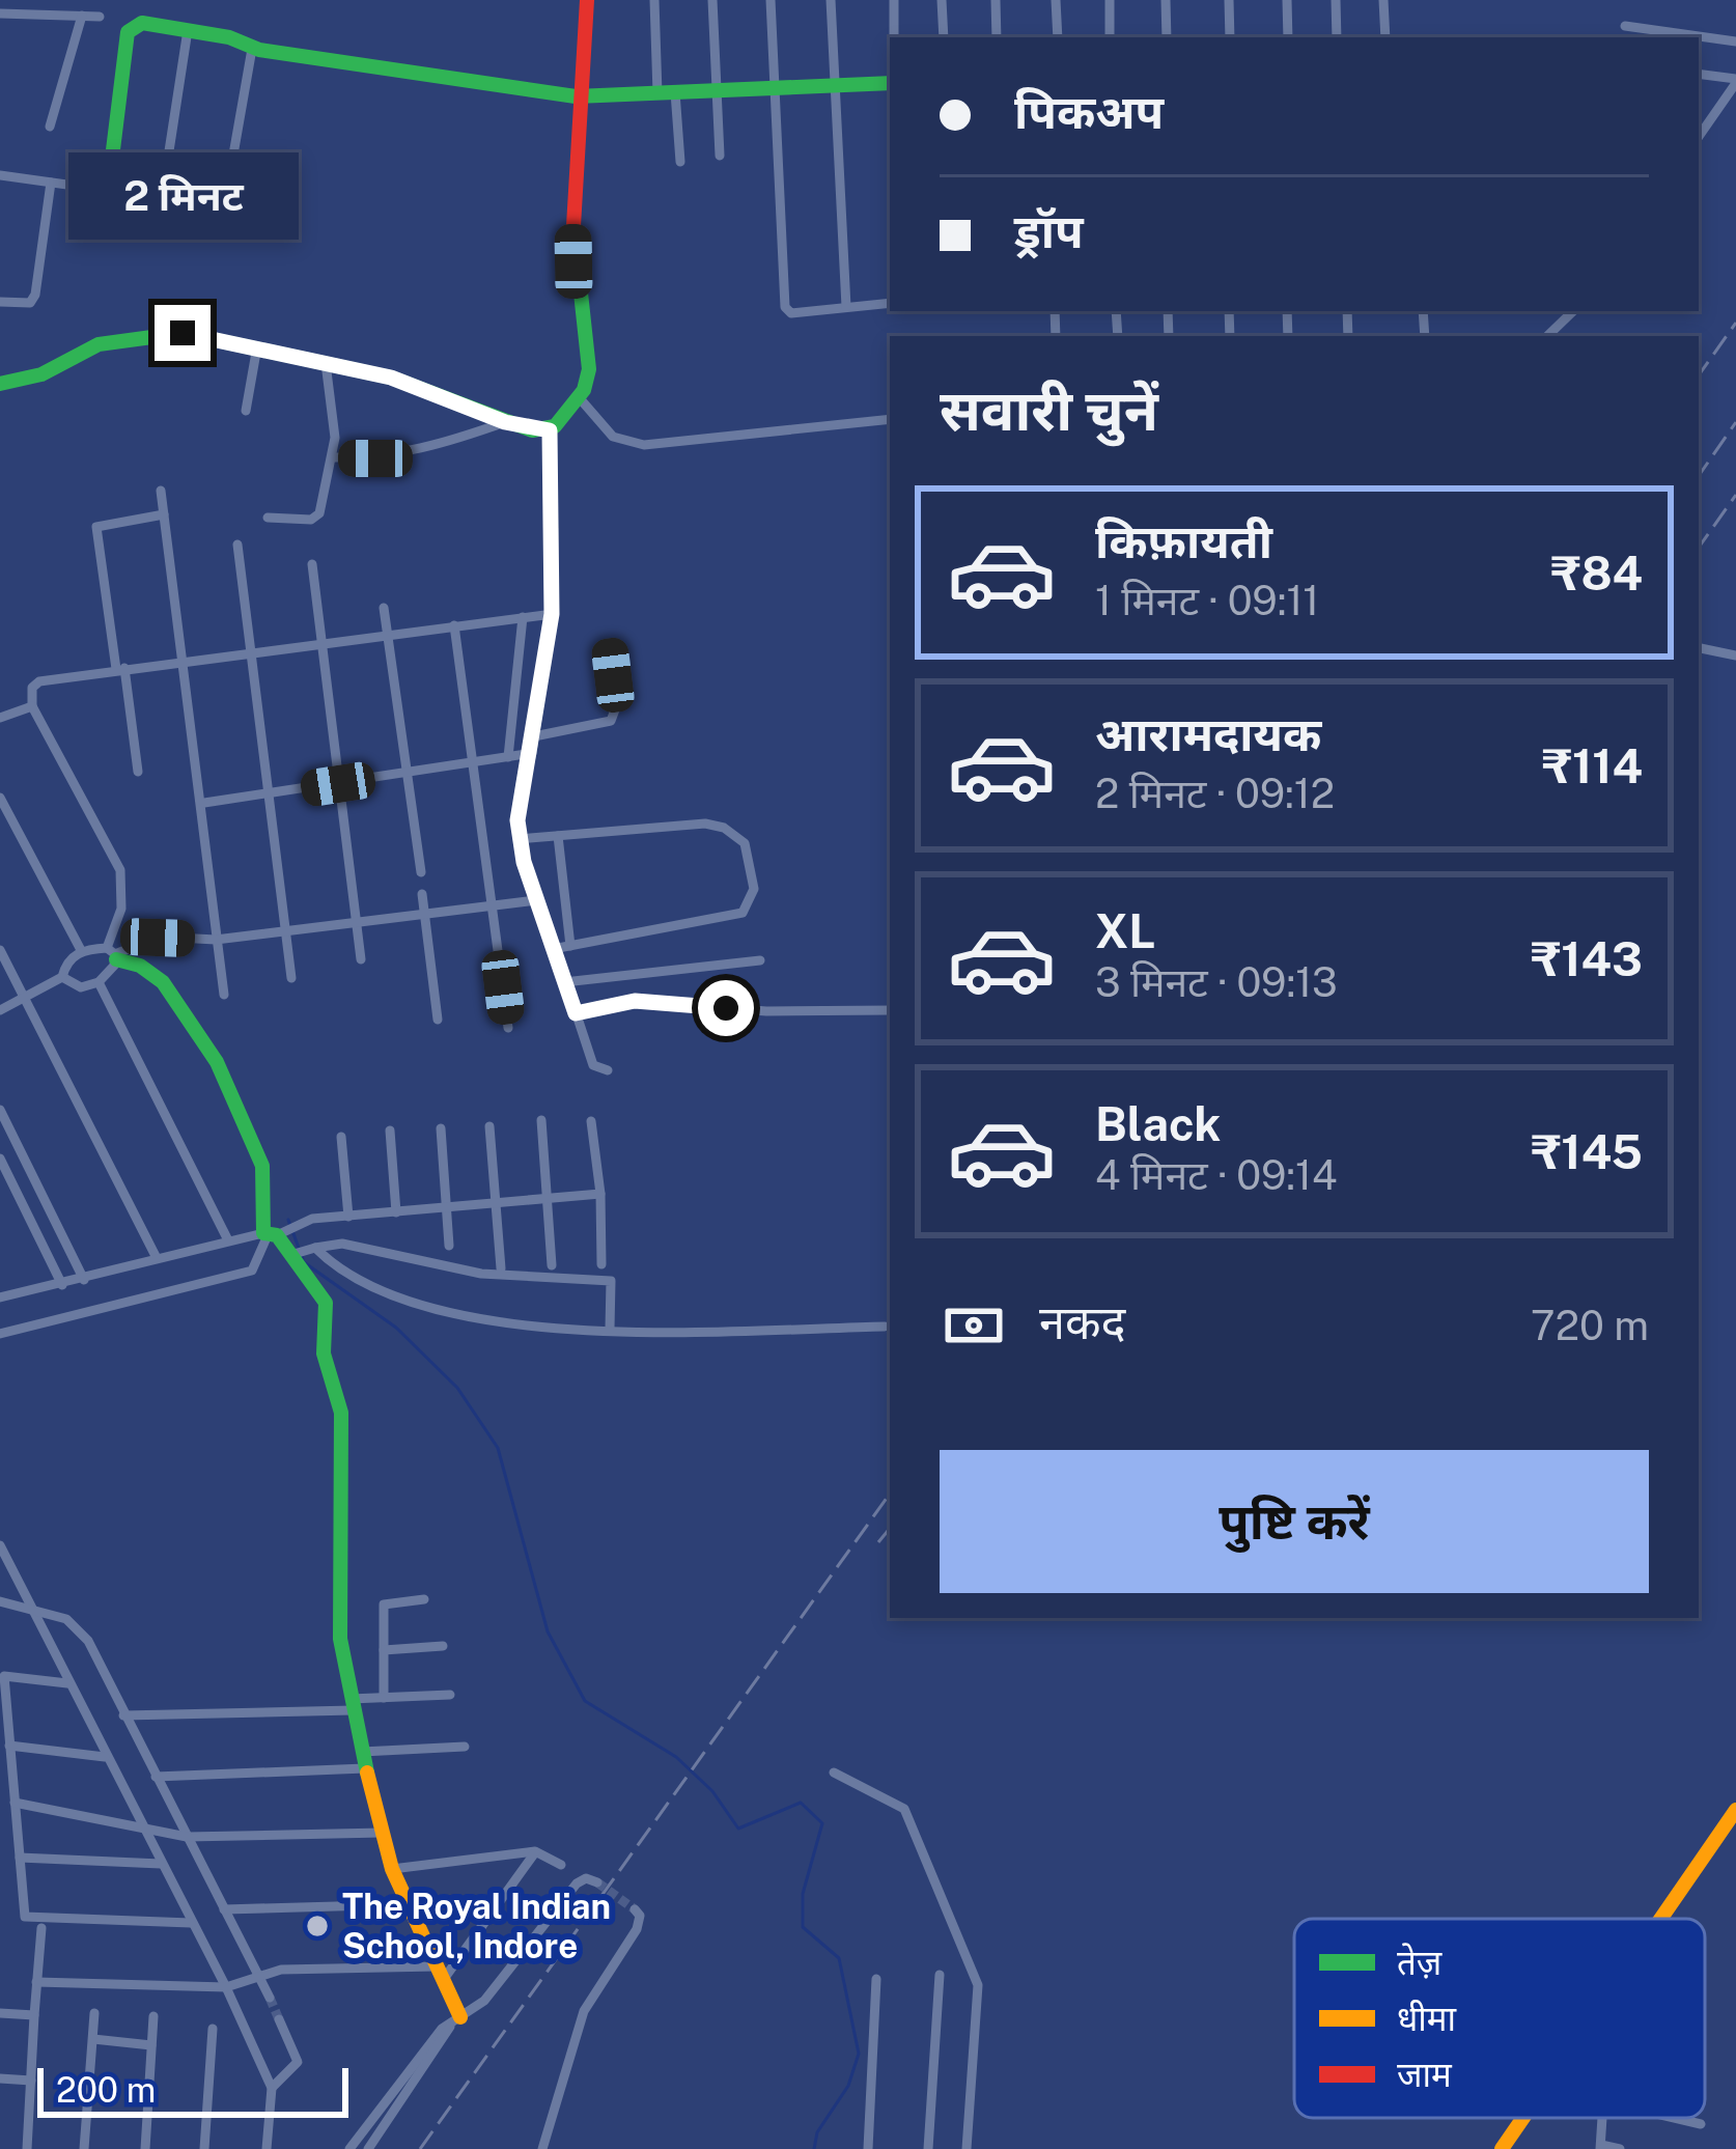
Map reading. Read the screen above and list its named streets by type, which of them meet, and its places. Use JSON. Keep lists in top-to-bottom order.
{
  "places": ["The Royal Indian School, Indore"],
  "legend": ["तेज़", "धीमा", "जाम"],
  "scale_bar": "200 m",
  "page": {
    "banner": ["पिकअप", "ड्रॉप"],
    "bubble": "2 मिनट",
    "heading": "सवारी चुनें",
    "list": [
      {
        "name": "किफ़ायती",
        "note": "1 मिनट · 09:11",
        "value": "₹84"
      },
      {
        "name": "आरामदायक",
        "note": "2 मिनट · 09:12",
        "value": "₹114"
      },
      {
        "name": "XL",
        "note": "3 मिनट · 09:13",
        "value": "₹143"
      },
      {
        "name": "Black",
        "note": "4 मिनट · 09:14",
        "value": "₹145"
      }
    ],
    "pay": ["नकद", "720 m"],
    "buttons": "पुष्टि करें",
    "scale": "200 m"
  }
}
